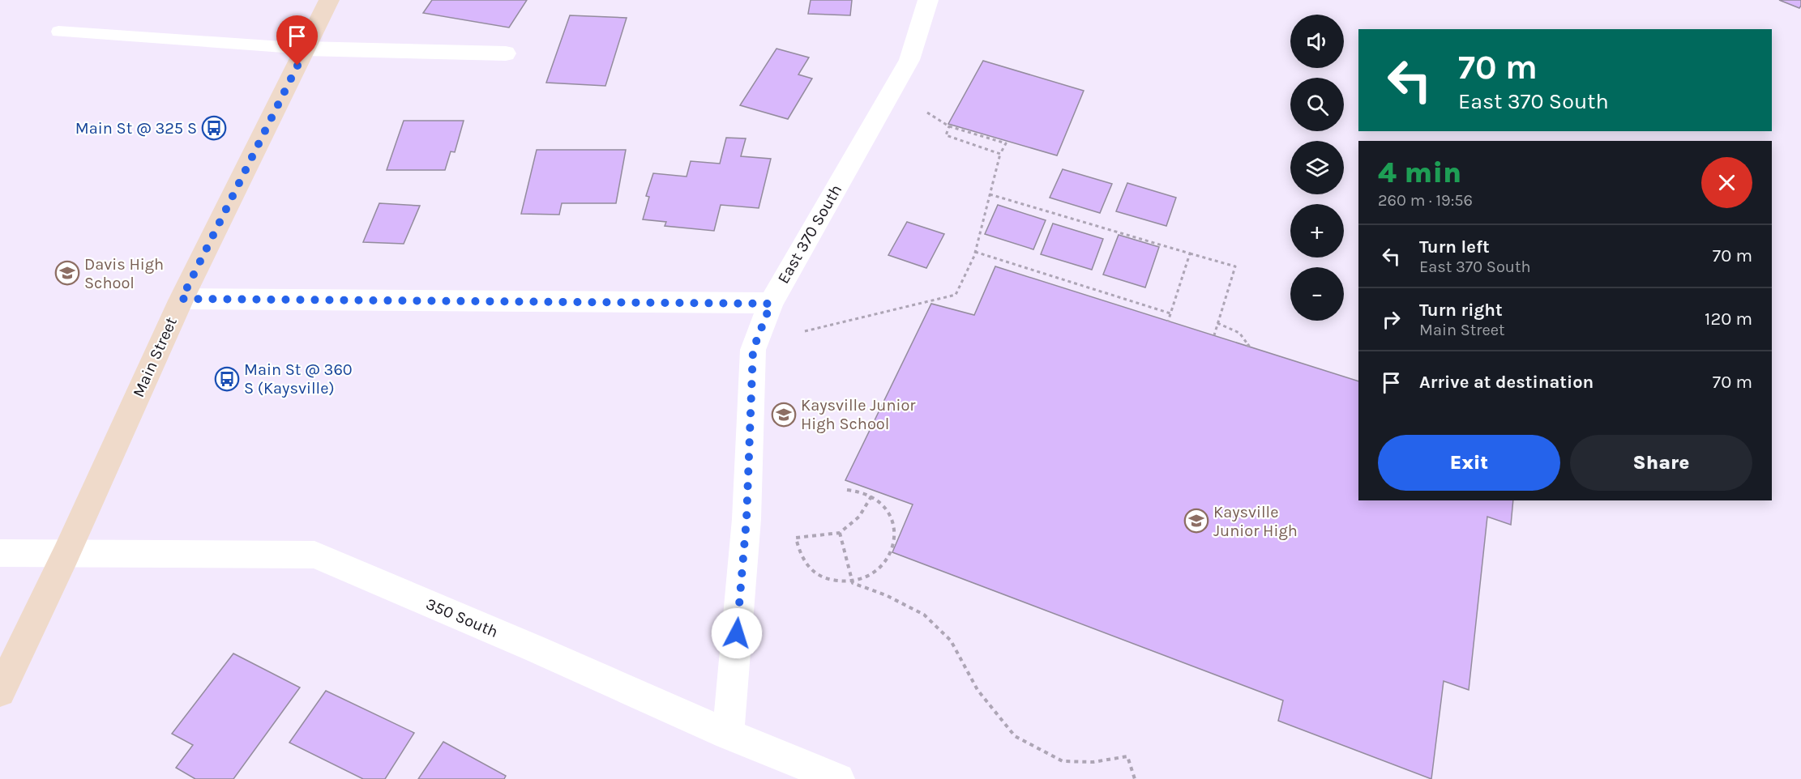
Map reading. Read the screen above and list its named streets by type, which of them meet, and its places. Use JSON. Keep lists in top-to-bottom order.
{
  "streets": {
    "main road": ["Main Street"],
    "street": ["East 370 South", "350 South"]
  },
  "crossings": [
    ["East 370 South", "350 South"],
    ["Main Street", "350 South"]
  ],
  "places": {
    "bus stop": ["Main St @ 325 S", "Main St @ 360 S (Kaysville)"],
    "school or university": ["Davis High School", "Kaysville Junior High School", "Kaysville Junior High"]
  },
  "page": {
    "map_buttons": ["+", "−"],
    "turn": ["70 m", "East 370 South"],
    "heading": ["4 min", "260 m · 19:56"],
    "list": [
      {
        "name": "Turn left",
        "note": "East 370 South",
        "value": "70 m"
      },
      {
        "name": "Turn right",
        "note": "Main Street",
        "value": "120 m"
      },
      {
        "name": "Arrive at destination",
        "value": "70 m"
      }
    ],
    "buttons": ["Exit", "Share"]
  }
}
